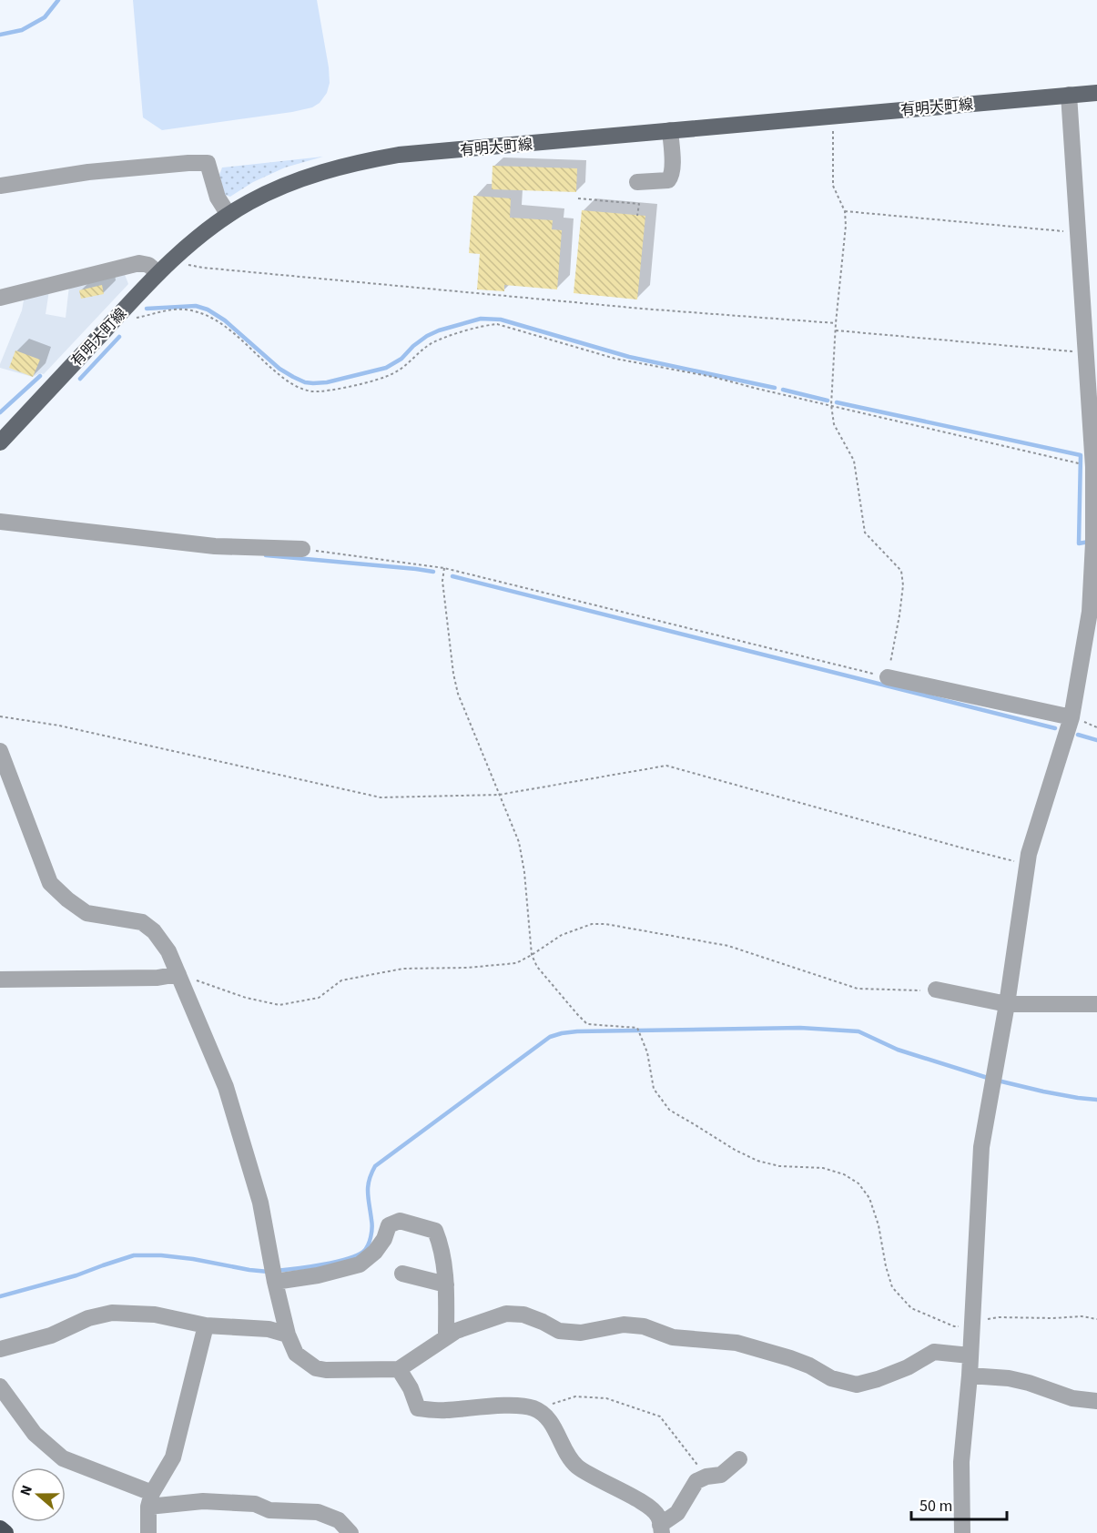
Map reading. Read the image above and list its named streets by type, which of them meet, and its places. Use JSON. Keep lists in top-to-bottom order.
{
  "streets": {
    "main road": ["有明大町線"]
  },
  "scale_bar": "50 m",
  "north": "left"
}
